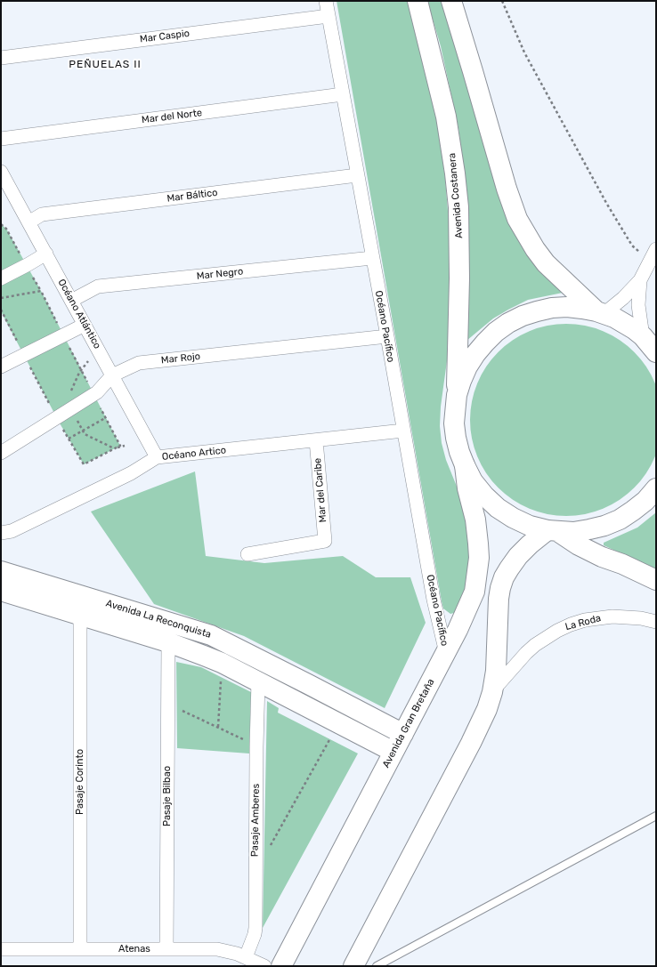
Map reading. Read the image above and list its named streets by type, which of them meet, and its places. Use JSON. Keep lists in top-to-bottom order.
{
  "streets": {
    "main road": ["Avenida Costanera", "Avenida La Reconquista", "Avenida Gran Bretaña"],
    "street": [
      "Mar Caspio",
      "Mar del Norte",
      "Mar Báltico",
      "Mar Negro",
      "Océano Atlántico",
      "Océano Pacífico",
      "Mar Rojo",
      "Océano Artico",
      "Mar del Caribe",
      "La Roda",
      "Pasaje Corinto",
      "Pasaje Bilbao",
      "Pasaje Amberes",
      "Atenas"
    ]
  },
  "crossings": [
    ["Mar Caspio", "Océano Pacífico"],
    ["Mar del Norte", "Océano Pacífico"],
    ["Mar Báltico", "Océano Atlántico"],
    ["Mar Báltico", "Océano Pacífico"],
    ["Mar Negro", "Océano Atlántico"],
    ["Mar Negro", "Océano Pacífico"],
    ["Océano Atlántico", "Mar Rojo"],
    ["Océano Atlántico", "Océano Artico"],
    ["Océano Pacífico", "Mar Rojo"],
    ["Océano Pacífico", "Océano Artico"],
    ["Océano Pacífico", "Avenida Gran Bretaña"],
    ["Océano Artico", "Mar del Caribe"],
    ["Avenida La Reconquista", "Avenida Gran Bretaña"],
    ["Avenida La Reconquista", "Pasaje Corinto"],
    ["Avenida La Reconquista", "Pasaje Bilbao"],
    ["Avenida La Reconquista", "Pasaje Amberes"],
    ["Pasaje Corinto", "Atenas"],
    ["Pasaje Bilbao", "Atenas"],
    ["Pasaje Amberes", "Atenas"]
  ],
  "districts": ["PEÑUELAS II"]
}
